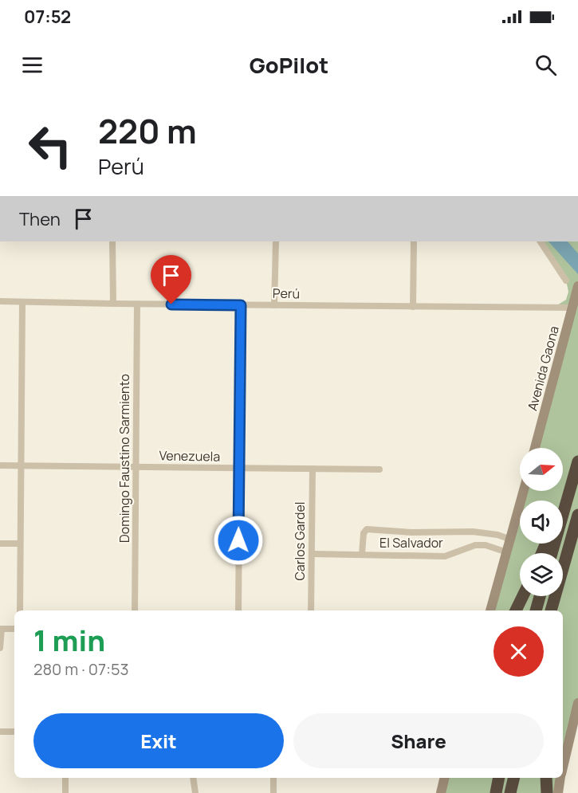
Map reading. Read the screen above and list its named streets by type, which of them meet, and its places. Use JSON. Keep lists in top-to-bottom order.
{
  "streets": {
    "street": [
      "Perú",
      "Avenida Gaona",
      "Venezuela",
      "Domingo Faustino Sarmiento",
      "Carlos Gardel",
      "El Salvador"
    ]
  },
  "crossings": [
    ["Perú", "Avenida Gaona"],
    ["Perú", "Domingo Faustino Sarmiento"],
    ["Venezuela", "Domingo Faustino Sarmiento"],
    ["Venezuela", "Carlos Gardel"],
    ["Carlos Gardel", "El Salvador"]
  ],
  "north": "right",
  "page": {
    "status": "07:52",
    "header": "GoPilot",
    "turn": ["220 m", "Perú"],
    "then": "Then",
    "heading": ["1 min", "280 m · 07:53"],
    "buttons": ["Exit", "Share"]
  }
}
